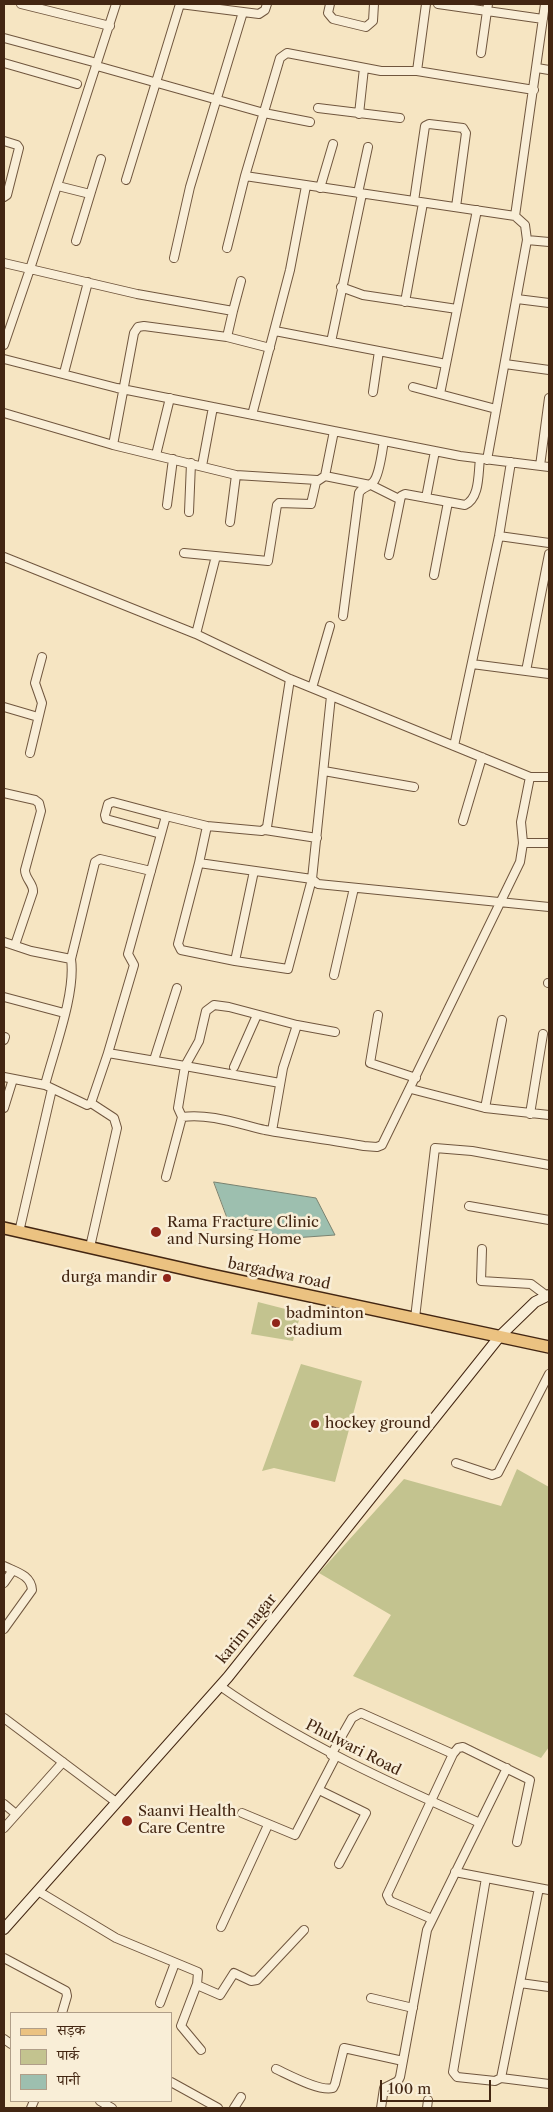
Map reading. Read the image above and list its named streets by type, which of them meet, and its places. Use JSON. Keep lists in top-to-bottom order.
{
  "streets": {
    "main road": ["bargadwa road"],
    "street": ["karim nagar", "Phulwari Road"]
  },
  "crossings": [
    ["bargadwa road", "karim nagar"],
    ["karim nagar", "Phulwari Road"]
  ],
  "places": [
    "Rama Fracture Clinic and Nursing Home",
    "durga mandir",
    "badminton stadium",
    "hockey ground",
    "Saanvi Health Care Centre"
  ],
  "legend": ["सड़क", "पार्क", "पानी"],
  "scale_bar": "100 m"
}
